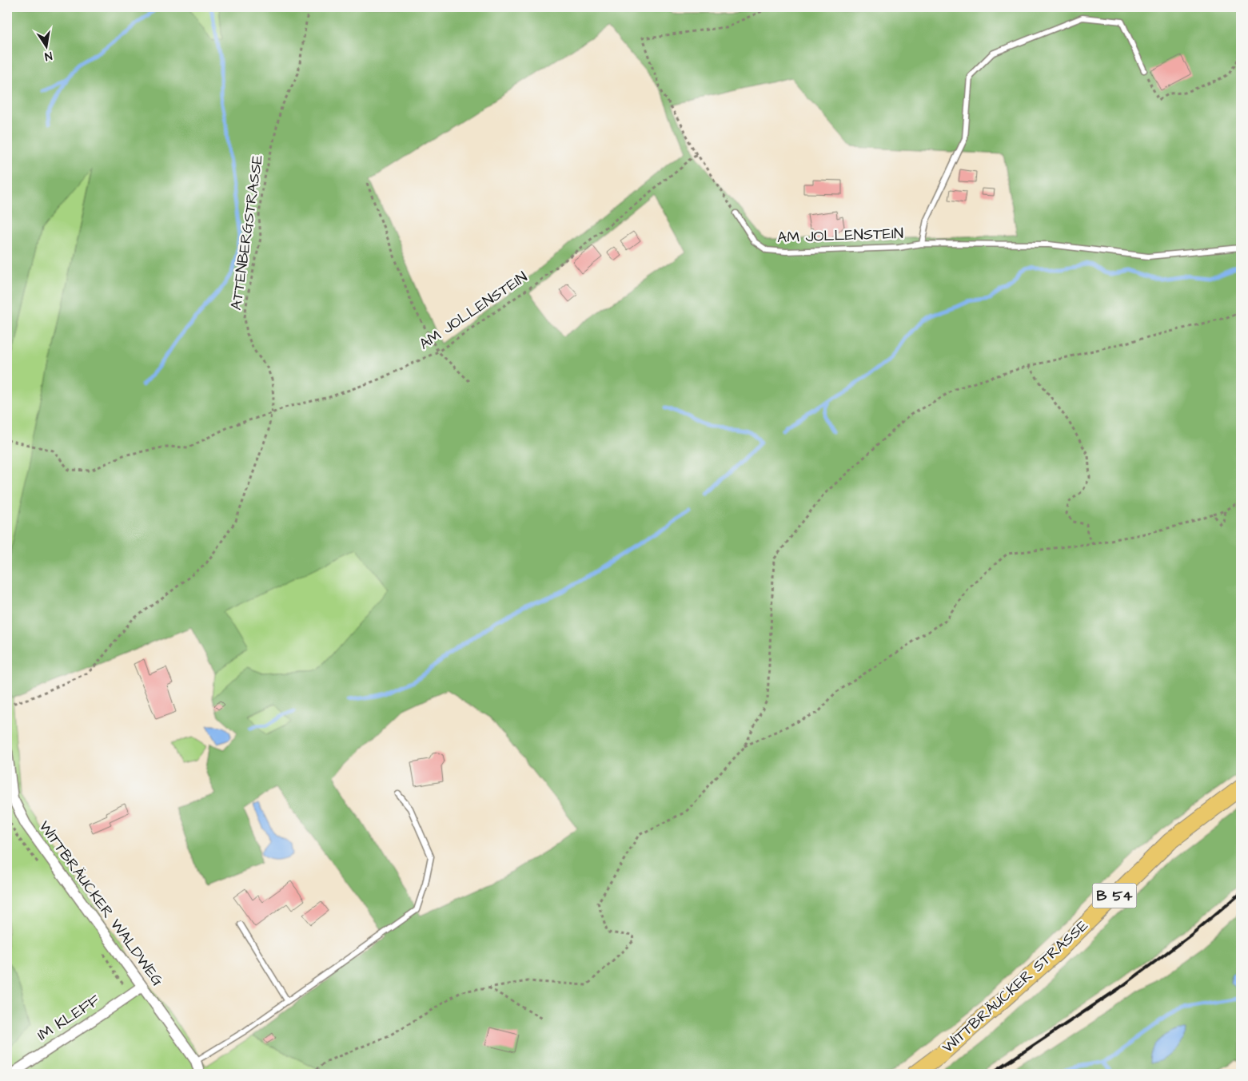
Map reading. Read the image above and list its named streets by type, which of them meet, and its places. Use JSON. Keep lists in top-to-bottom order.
{
  "streets": {
    "main road": ["B 54", "WITTBRÄUCKER STRASSE"],
    "street": ["WITTBRÄUCKER WALDWEG", "IM KLEFF"],
    "lane": ["AM JOLLENSTEIN"],
    "path": ["ATTENBERGSTRASSE"]
  },
  "crossings": [
    ["ATTENBERGSTRASSE", "AM JOLLENSTEIN"],
    ["WITTBRÄUCKER WALDWEG", "IM KLEFF"]
  ],
  "north": "bottom"
}
